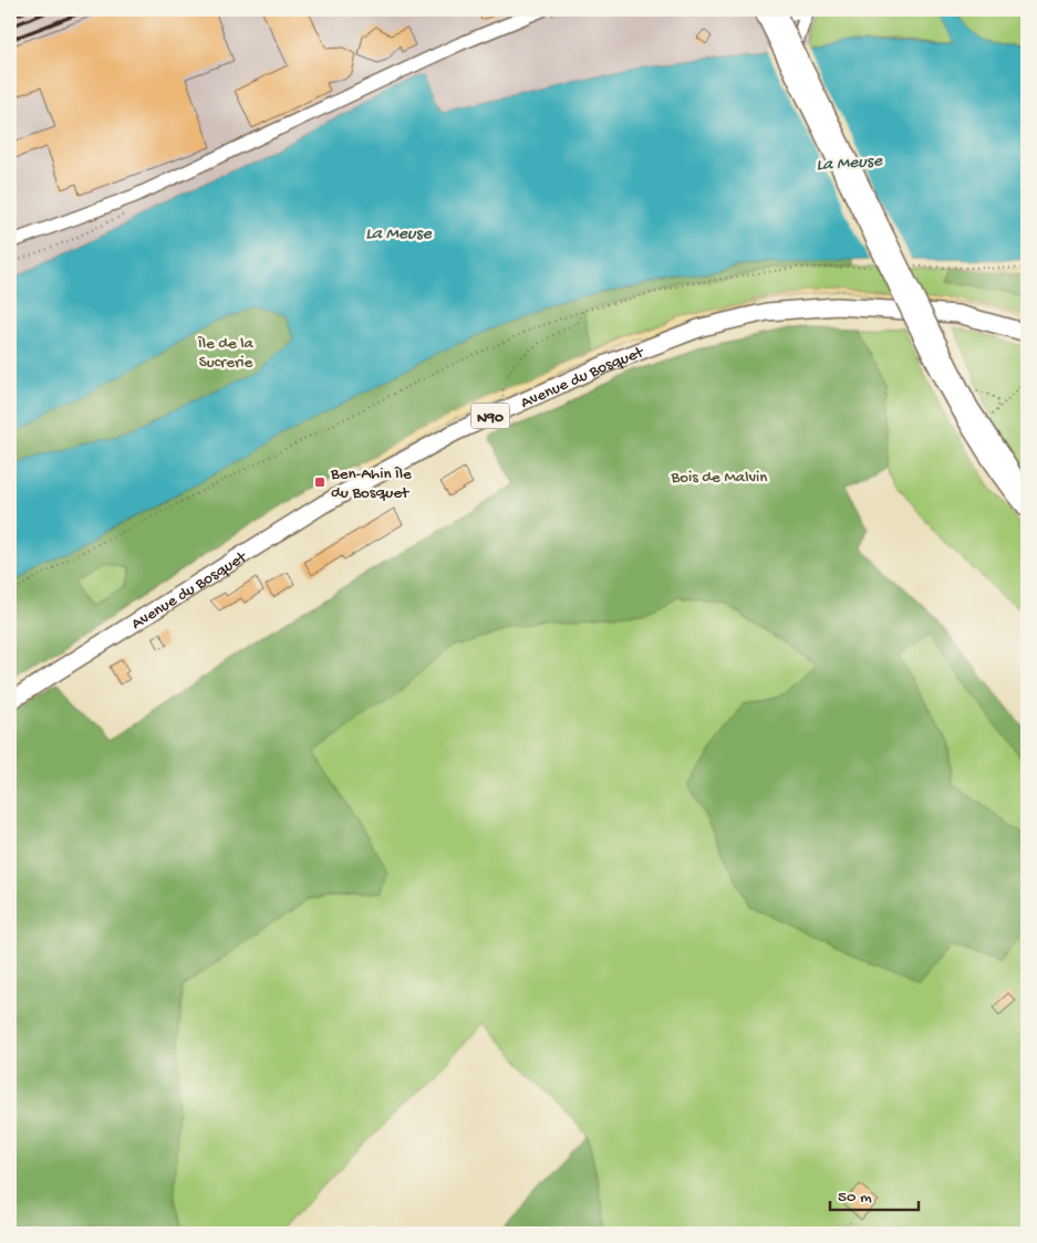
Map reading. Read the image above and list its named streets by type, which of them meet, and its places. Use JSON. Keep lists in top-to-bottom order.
{
  "streets": {
    "main road": ["Avenue du Bosquet", "N90"]
  },
  "water": ["La Meuse"],
  "parks": ["Île de la Sucrerie", "Bois de Malvin"],
  "places": {
    "transit": ["Ben-Ahin Île du Bosquet"]
  },
  "scale_bar": "50 m"
}
